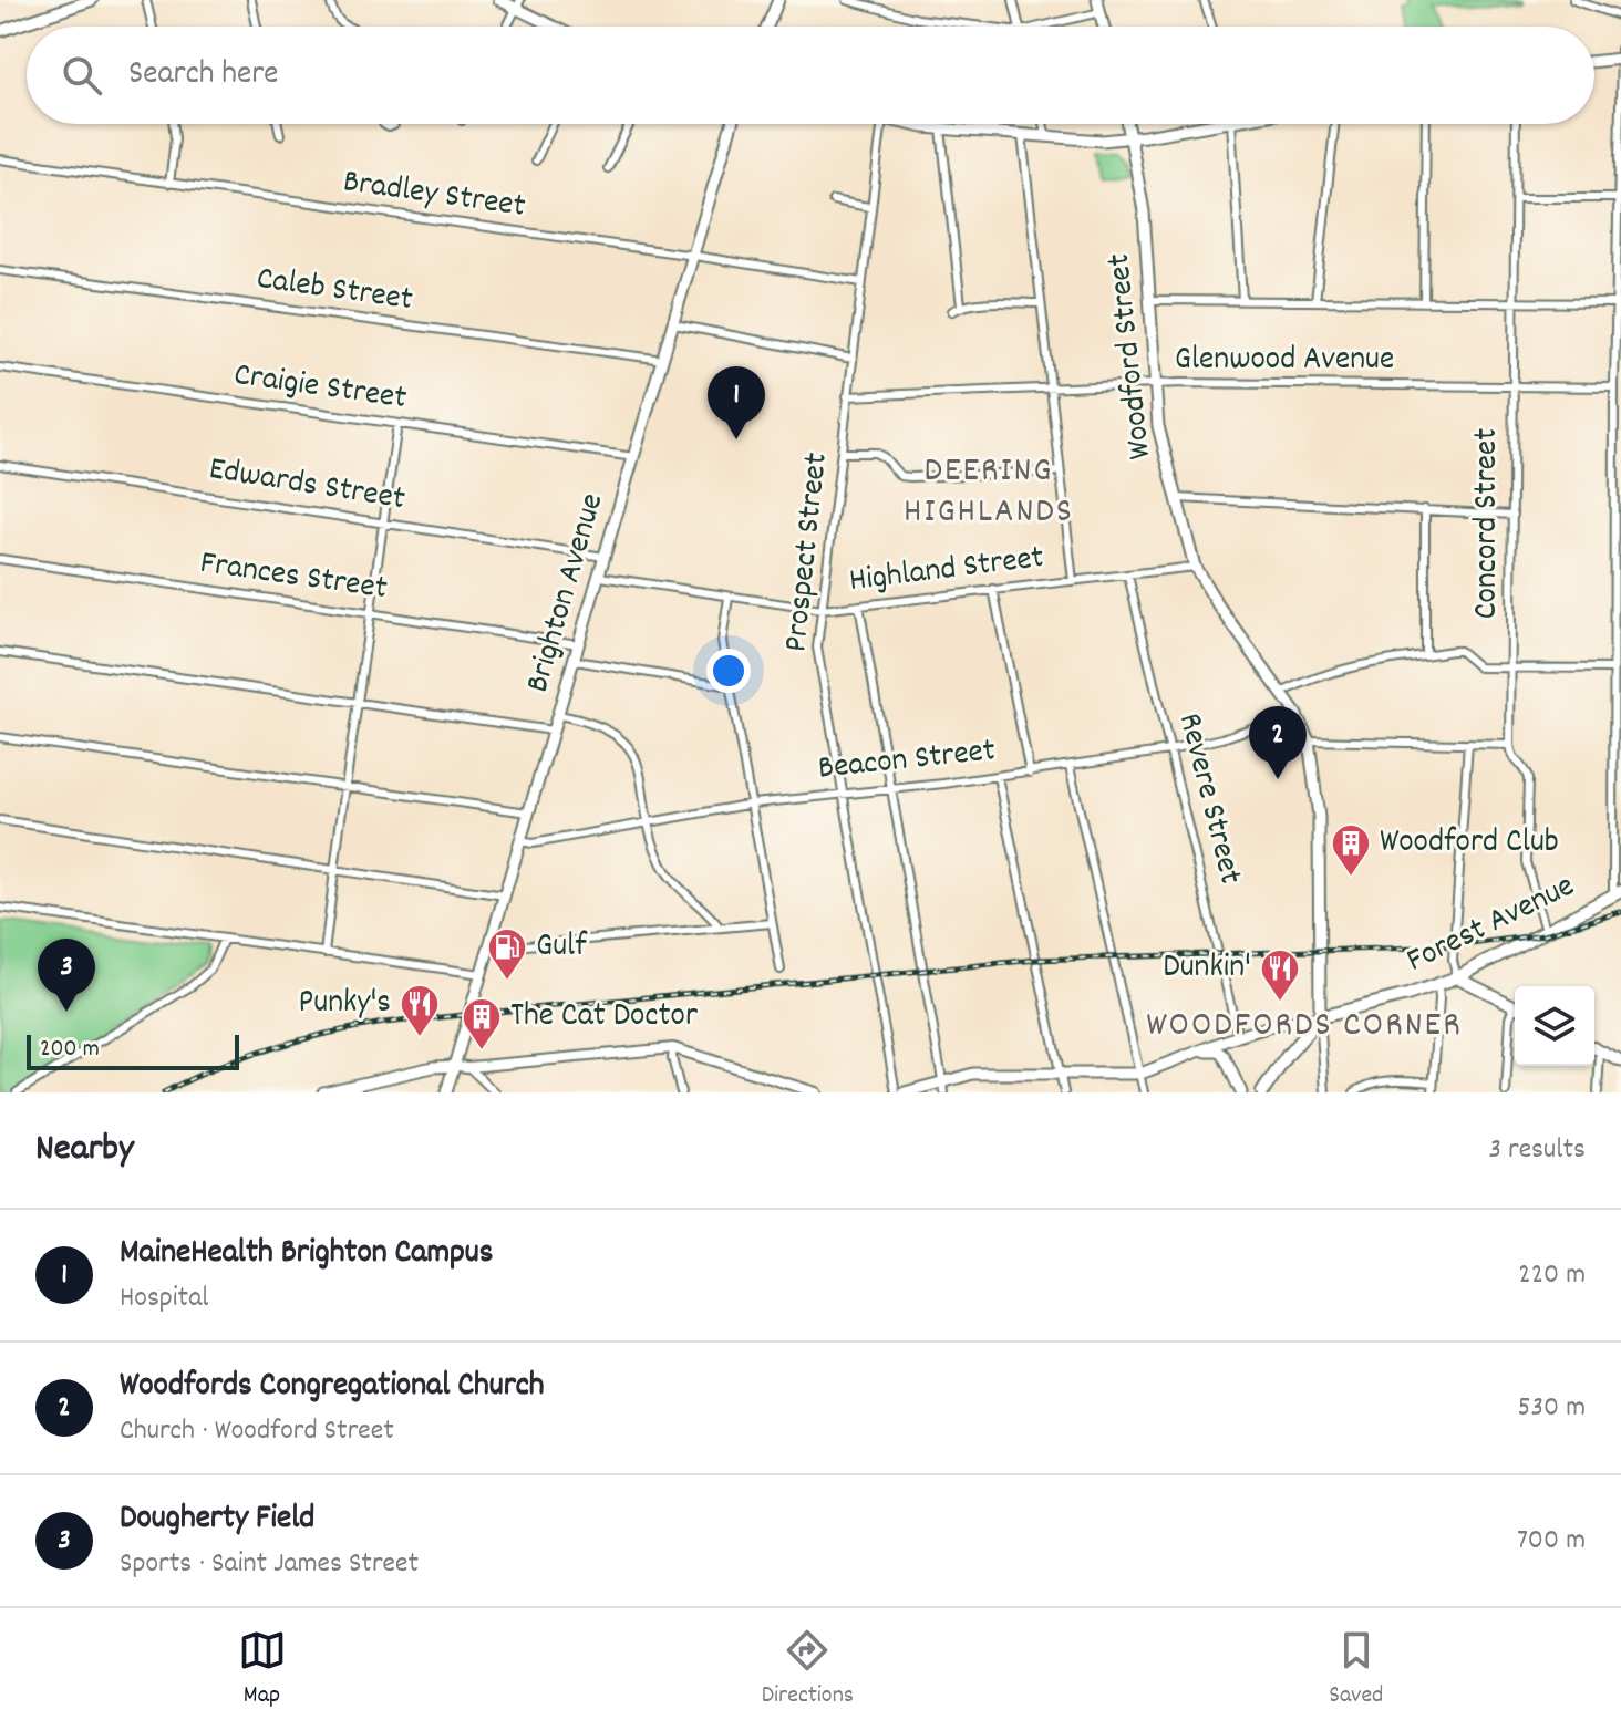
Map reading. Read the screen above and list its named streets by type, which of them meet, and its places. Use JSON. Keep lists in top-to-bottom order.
{
  "streets": {
    "highway": ["Forest Avenue"],
    "main road": ["Woodford Street", "Brighton Avenue"],
    "street": [
      "Bradley Street",
      "Caleb Street",
      "Glenwood Avenue",
      "Craigie Street",
      "Edwards Street",
      "Concord Street",
      "Prospect Street",
      "Highland Street",
      "Frances Street",
      "Beacon Street",
      "Revere Street"
    ]
  },
  "crossings": [
    ["Bradley Street", "Prospect Street"],
    ["Bradley Street", "Brighton Avenue"],
    ["Caleb Street", "Brighton Avenue"],
    ["Woodford Street", "Glenwood Avenue"],
    ["Woodford Street", "Highland Street"],
    ["Woodford Street", "Beacon Street"],
    ["Woodford Street", "Forest Avenue"],
    ["Glenwood Avenue", "Concord Street"],
    ["Glenwood Avenue", "Prospect Street"],
    ["Craigie Street", "Brighton Avenue"],
    ["Edwards Street", "Brighton Avenue"],
    ["Concord Street", "Forest Avenue"],
    ["Prospect Street", "Highland Street"],
    ["Prospect Street", "Beacon Street"],
    ["Highland Street", "Brighton Avenue"],
    ["Highland Street", "Revere Street"],
    ["Frances Street", "Brighton Avenue"],
    ["Brighton Avenue", "Beacon Street"],
    ["Beacon Street", "Revere Street"]
  ],
  "districts": ["DEERING HIGHLANDS", "WOODFORDS CORNER"],
  "places": {
    "building": ["Woodford Club", "The Cat Doctor"],
    "fuel station": ["Gulf"],
    "restaurant": ["Dunkin'", "Punky's"]
  },
  "scale_bar": "200 m",
  "page": {
    "search": "Search here",
    "pins": ["1", "2", "3"],
    "scale": "200 m",
    "heading": ["Nearby", "3 results"],
    "list": [
      {
        "mark": "1",
        "name": "MaineHealth Brighton Campus",
        "note": "Hospital",
        "value": "220 m"
      },
      {
        "mark": "2",
        "name": "Woodfords Congregational Church",
        "note": "Church · Woodford Street",
        "value": "530 m"
      },
      {
        "mark": "3",
        "name": "Dougherty Field",
        "note": "Sports · Saint James Street",
        "value": "700 m"
      }
    ],
    "nav": ["Map", "Directions", "Saved"]
  }
}
